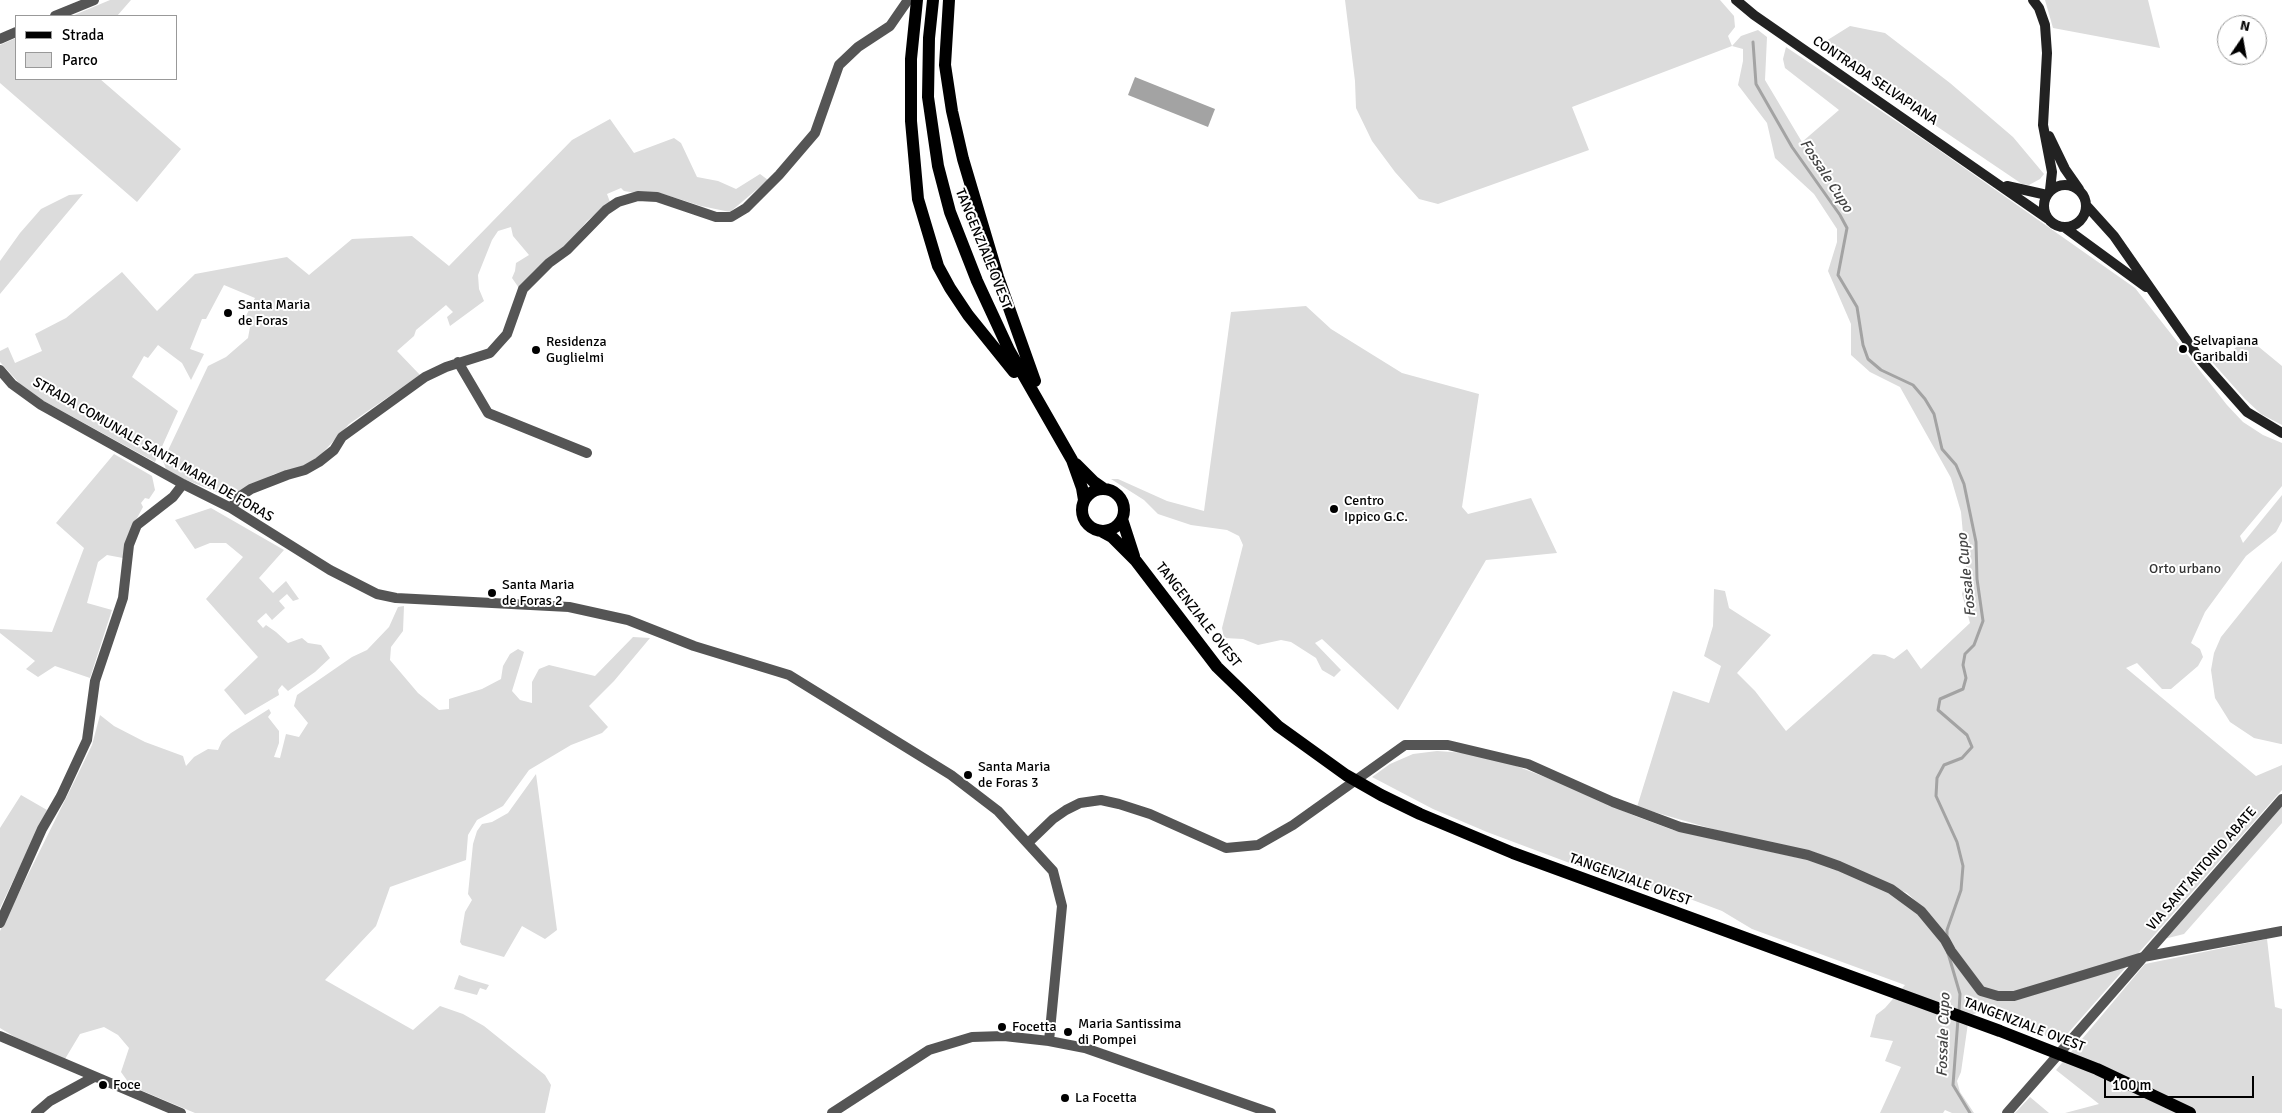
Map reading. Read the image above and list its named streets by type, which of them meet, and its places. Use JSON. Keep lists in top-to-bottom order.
{
  "streets": {
    "main road": ["CONTRADA SELVAPIANA", "TANGENZIALE OVEST"],
    "street": ["STRADA COMUNALE SANTA MARIA DE FORAS", "VIA SANT'ANTONIO ABATE"]
  },
  "water": ["Fossale Cupo"],
  "parks": ["Orto urbano"],
  "places": [
    "Santa Maria de Foras",
    "Selvapiana Garibaldi",
    "Residenza Guglielmi",
    "Centro Ippico G.C.",
    "Santa Maria de Foras 2",
    "Santa Maria de Foras 3",
    "Focetta",
    "Maria Santissima di Pompei",
    "Foce",
    "La Focetta"
  ],
  "legend": ["Strada", "Parco"],
  "scale_bar": "100 m",
  "north": "top"
}
